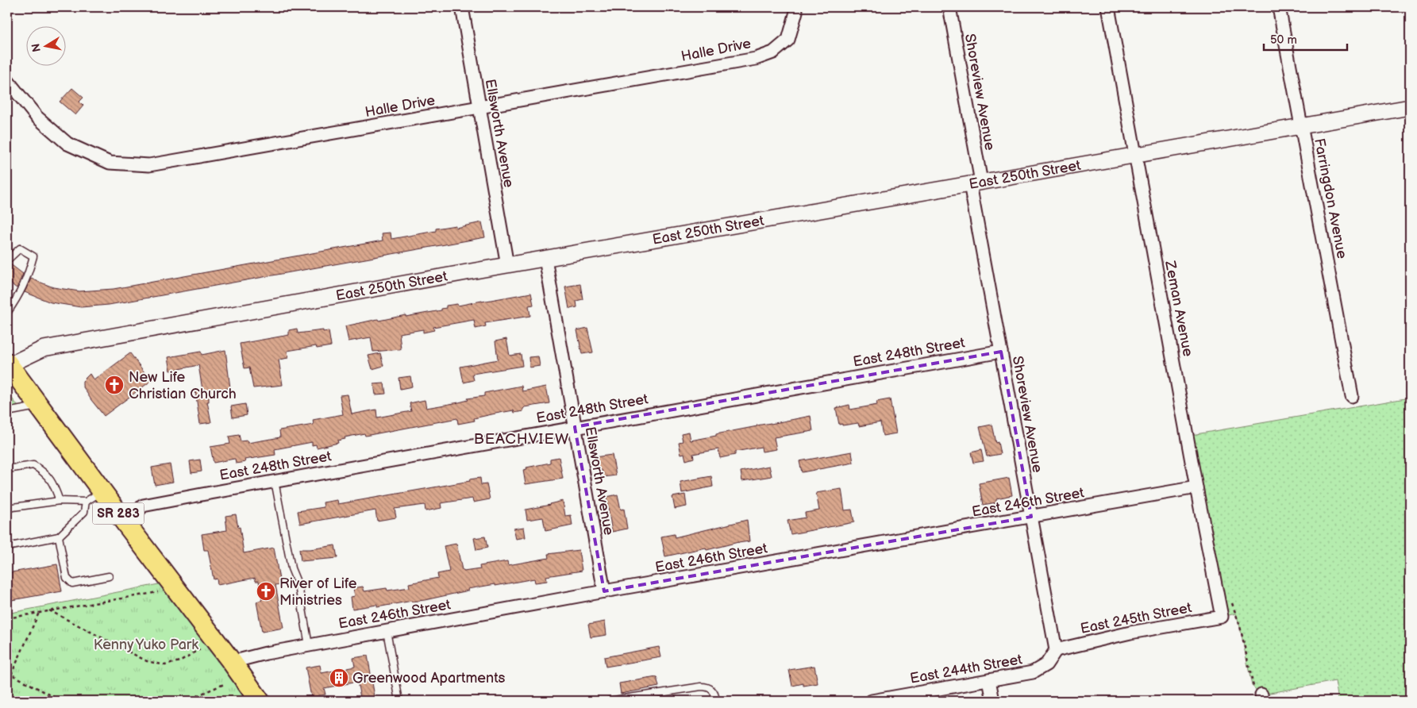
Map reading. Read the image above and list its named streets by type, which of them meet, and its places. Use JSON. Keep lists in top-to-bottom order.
{
  "streets": {
    "main road": ["SR 283"],
    "street": [
      "Halle Drive",
      "Shoreview Avenue",
      "Ellsworth Avenue",
      "East 250th Street",
      "Farringdon Avenue",
      "Zeman Avenue",
      "East 248th Street",
      "East 246th Street",
      "East 245th Street",
      "East 244th Street"
    ]
  },
  "crossings": [
    ["Halle Drive", "Ellsworth Avenue"],
    ["Shoreview Avenue", "East 250th Street"],
    ["Shoreview Avenue", "East 248th Street"],
    ["Shoreview Avenue", "East 246th Street"],
    ["Shoreview Avenue", "East 245th Street"],
    ["Shoreview Avenue", "East 244th Street"],
    ["Ellsworth Avenue", "East 250th Street"],
    ["Ellsworth Avenue", "East 248th Street"],
    ["Ellsworth Avenue", "East 246th Street"],
    ["East 250th Street", "Farringdon Avenue"],
    ["East 250th Street", "Zeman Avenue"],
    ["East 250th Street", "SR 283"],
    ["Zeman Avenue", "East 246th Street"],
    ["Zeman Avenue", "East 245th Street"],
    ["East 248th Street", "SR 283"],
    ["East 246th Street", "SR 283"],
    ["East 245th Street", "East 244th Street"]
  ],
  "districts": ["BEACHVIEW"],
  "parks": ["Kenny Yuko Park"],
  "places": {
    "church": ["New Life Christian Church", "River of Life Ministries"],
    "building": ["Greenwood Apartments"]
  },
  "scale_bar": "50 m",
  "north": "left"
}
